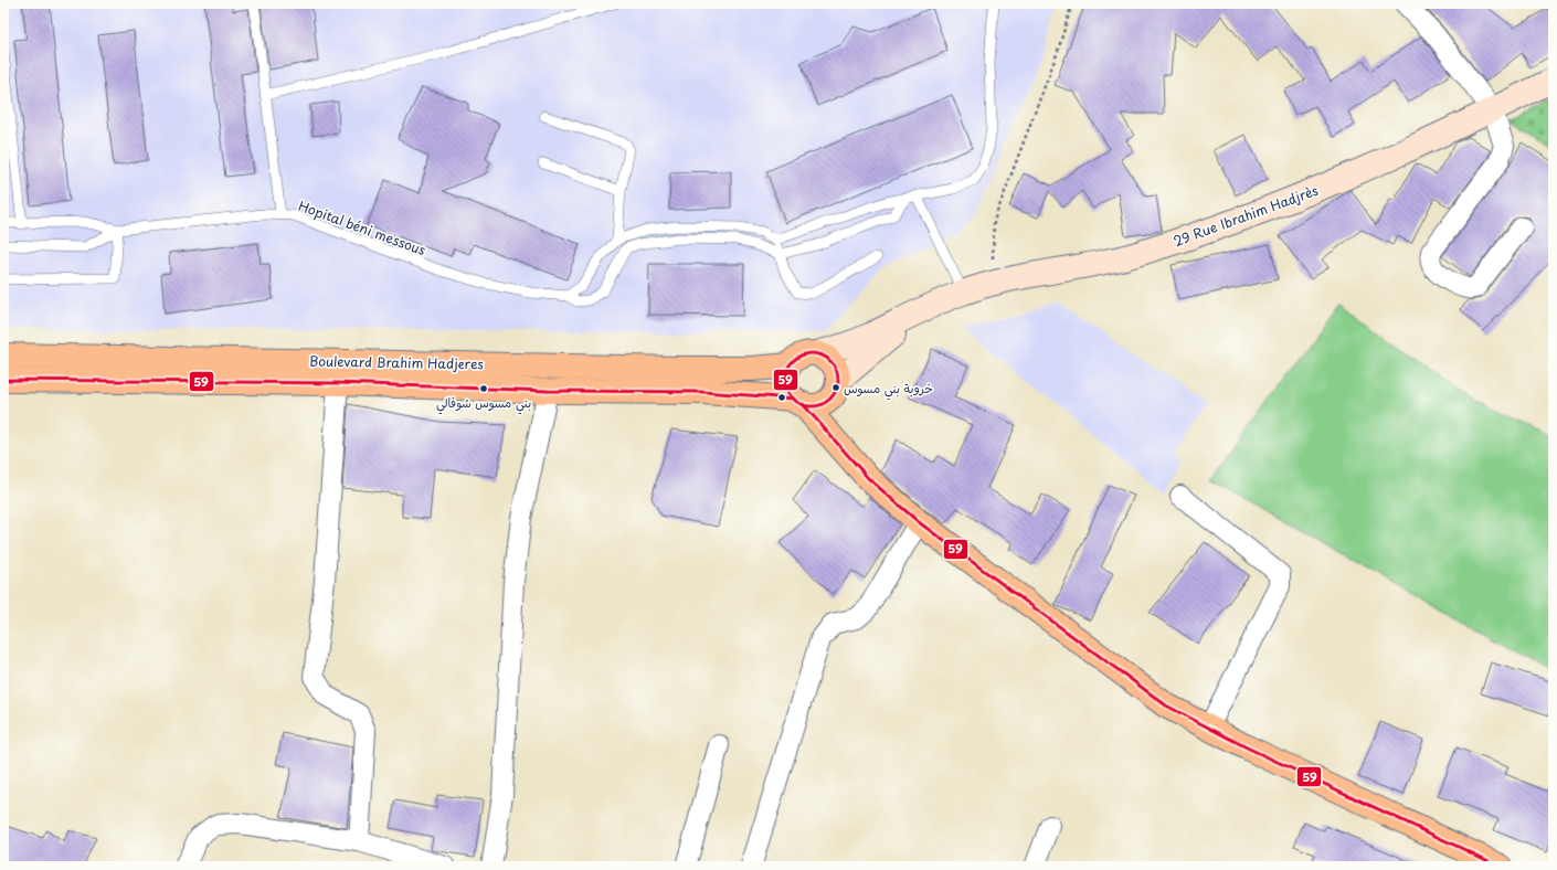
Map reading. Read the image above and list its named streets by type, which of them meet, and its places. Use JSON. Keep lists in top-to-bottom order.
{
  "streets": {
    "main road": ["29 Rue Ibrahim Hadjrès", "Boulevard Brahim Hadjeres"],
    "lane": ["Hopital béni messous"]
  },
  "crossings": [
    ["29 Rue Ibrahim Hadjrès", "Boulevard Brahim Hadjeres"]
  ],
  "places": ["خروبة بني مسوس", "بني مسوس شوفالي"],
  "lines": ["transit line 59"]
}
